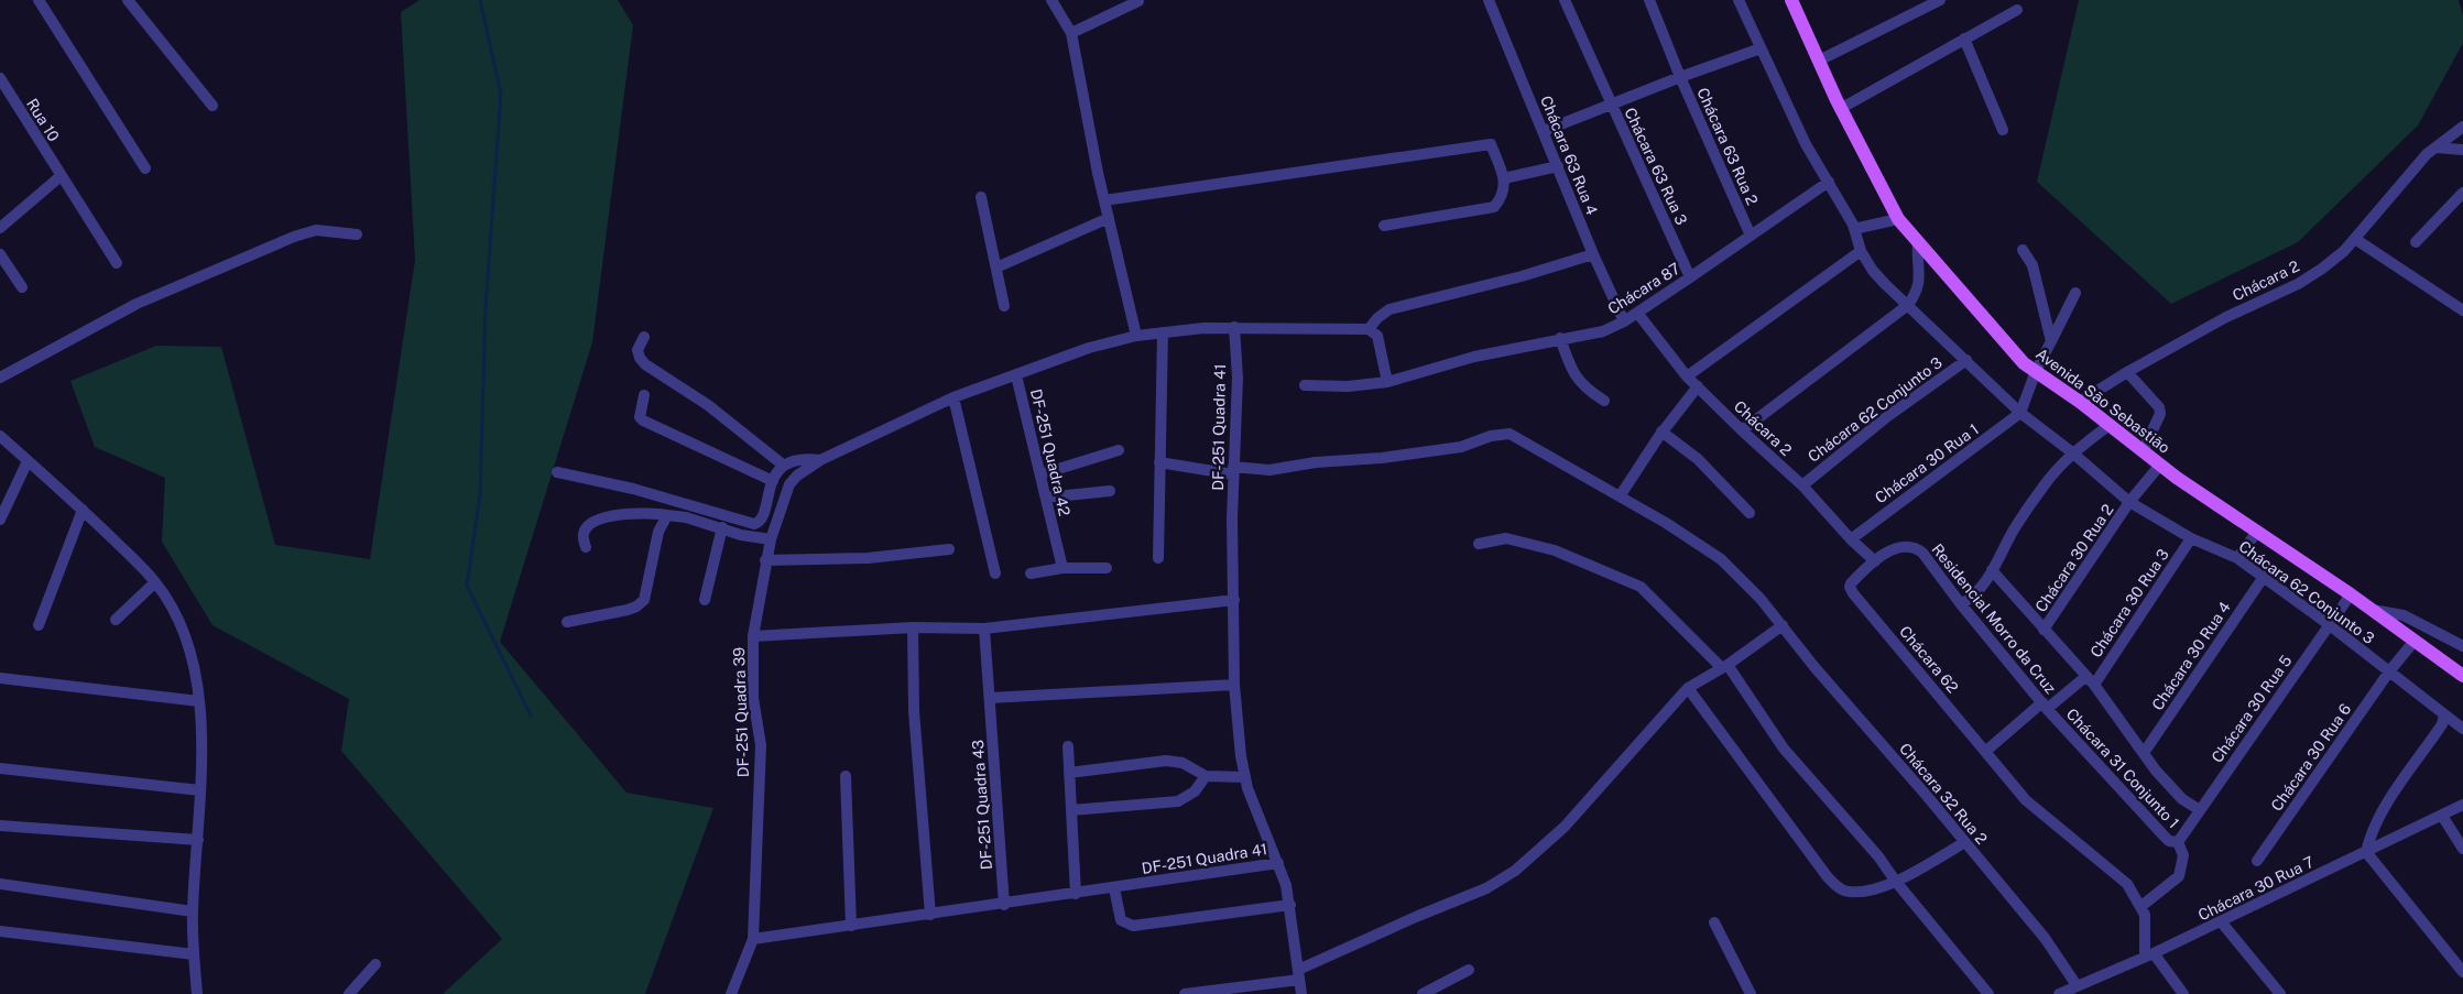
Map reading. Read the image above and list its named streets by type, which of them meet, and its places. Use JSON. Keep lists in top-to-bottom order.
{
  "streets": {
    "main road": ["Avenida São Sebastião"],
    "street": [
      "Rua 10",
      "Chácara 63 Rua 2",
      "Chácara 63 Rua 4",
      "Chácara 63 Rua 3",
      "Chácara 2",
      "Chácara 87",
      "Chácara 62 Conjunto 3",
      "DF-251 Quadra 41",
      "DF-251 Quadra 42",
      "Chácara 30 Rua 1",
      "Chácara 30 Rua 2",
      "Chácara 30 Rua 3",
      "Residencial Morro da Cruz",
      "Chácara 30 Rua 4",
      "Chácara 62",
      "Chácara 30 Rua 5",
      "DF-251 Quadra 39",
      "Chácara 30 Rua 6",
      "Chácara 31 Conjunto 1",
      "Chácara 32 Rua 2",
      "DF-251 Quadra 43",
      "Chácara 30 Rua 7"
    ]
  },
  "crossings": [
    ["Chácara 63 Rua 2", "Chácara 63 Rua 3"],
    ["Chácara 63 Rua 2", "Chácara 87"],
    ["Chácara 63 Rua 4", "Chácara 63 Rua 3"],
    ["Chácara 63 Rua 4", "Chácara 87"],
    ["Chácara 63 Rua 3", "Chácara 87"],
    ["Chácara 2", "Chácara 87"],
    ["Chácara 2", "Avenida São Sebastião"],
    ["Chácara 2", "Chácara 62 Conjunto 3"],
    ["Chácara 2", "Chácara 30 Rua 1"],
    ["Chácara 2", "Residencial Morro da Cruz"],
    ["Chácara 87", "Chácara 62 Conjunto 3"],
    ["Avenida São Sebastião", "Chácara 30 Rua 2"],
    ["Avenida São Sebastião", "Chácara 30 Rua 5"],
    ["Avenida São Sebastião", "Chácara 30 Rua 6"],
    ["Chácara 62 Conjunto 3", "Chácara 30 Rua 1"],
    ["Chácara 62 Conjunto 3", "Chácara 30 Rua 2"],
    ["Chácara 62 Conjunto 3", "Chácara 30 Rua 3"],
    ["Chácara 62 Conjunto 3", "Chácara 30 Rua 4"],
    ["Chácara 62 Conjunto 3", "Chácara 30 Rua 5"],
    ["Chácara 62 Conjunto 3", "Chácara 30 Rua 6"],
    ["DF-251 Quadra 41", "Chácara 32 Rua 2"],
    ["DF-251 Quadra 41", "DF-251 Quadra 43"],
    ["DF-251 Quadra 42", "DF-251 Quadra 39"],
    ["Chácara 30 Rua 2", "Residencial Morro da Cruz"],
    ["Chácara 30 Rua 3", "Residencial Morro da Cruz"],
    ["Residencial Morro da Cruz", "Chácara 30 Rua 4"],
    ["Residencial Morro da Cruz", "Chácara 62"],
    ["Residencial Morro da Cruz", "Chácara 30 Rua 5"],
    ["Residencial Morro da Cruz", "Chácara 31 Conjunto 1"],
    ["Chácara 30 Rua 5", "Chácara 31 Conjunto 1"],
    ["Chácara 32 Rua 2", "Chácara 30 Rua 7"]
  ]
}
